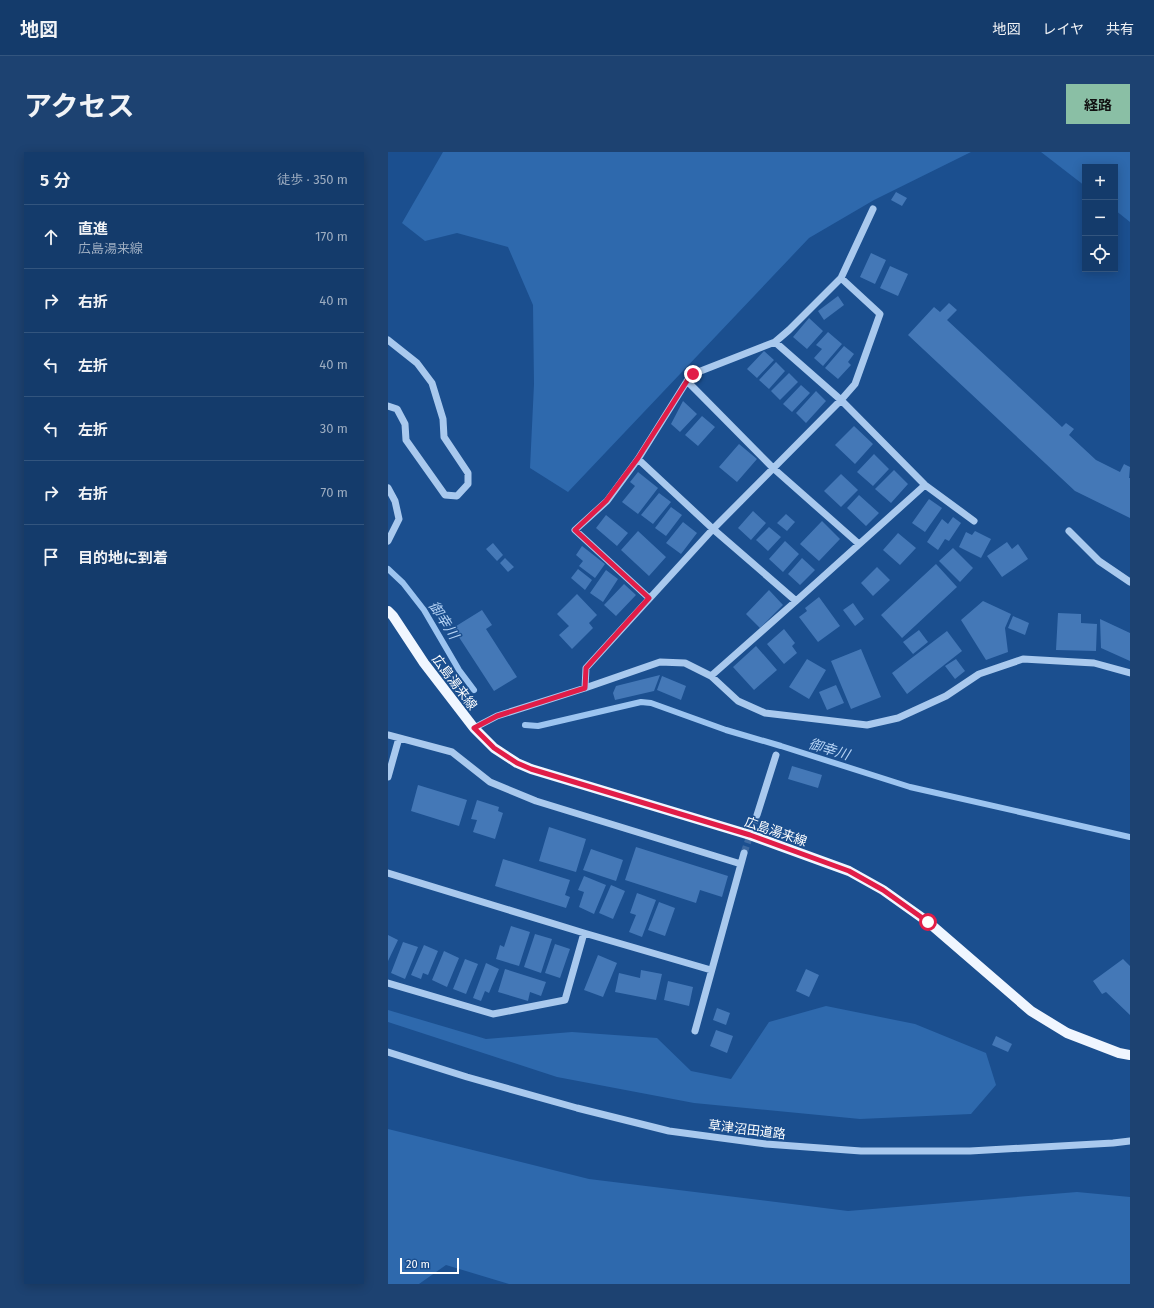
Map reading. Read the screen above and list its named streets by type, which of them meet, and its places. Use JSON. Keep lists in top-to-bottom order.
{
  "streets": {
    "main road": ["広島湯来線"],
    "street": ["草津沼田道路"]
  },
  "water": ["御幸川"],
  "scale_bar": "20 m",
  "page": {
    "header": "地図",
    "nav": ["地図", "レイヤ", "共有"],
    "title": "アクセス",
    "buttons": "経路",
    "heading": ["5 分", "徒歩 · 350 m"],
    "map_buttons": ["+", "−"],
    "list": [
      ["直進", "広島湯来線", "170 m"],
      ["右折", "40 m"],
      ["左折", "40 m"],
      ["左折", "30 m"],
      ["右折", "70 m"],
      "目的地に到着"
    ],
    "scale": "20 m"
  }
}
